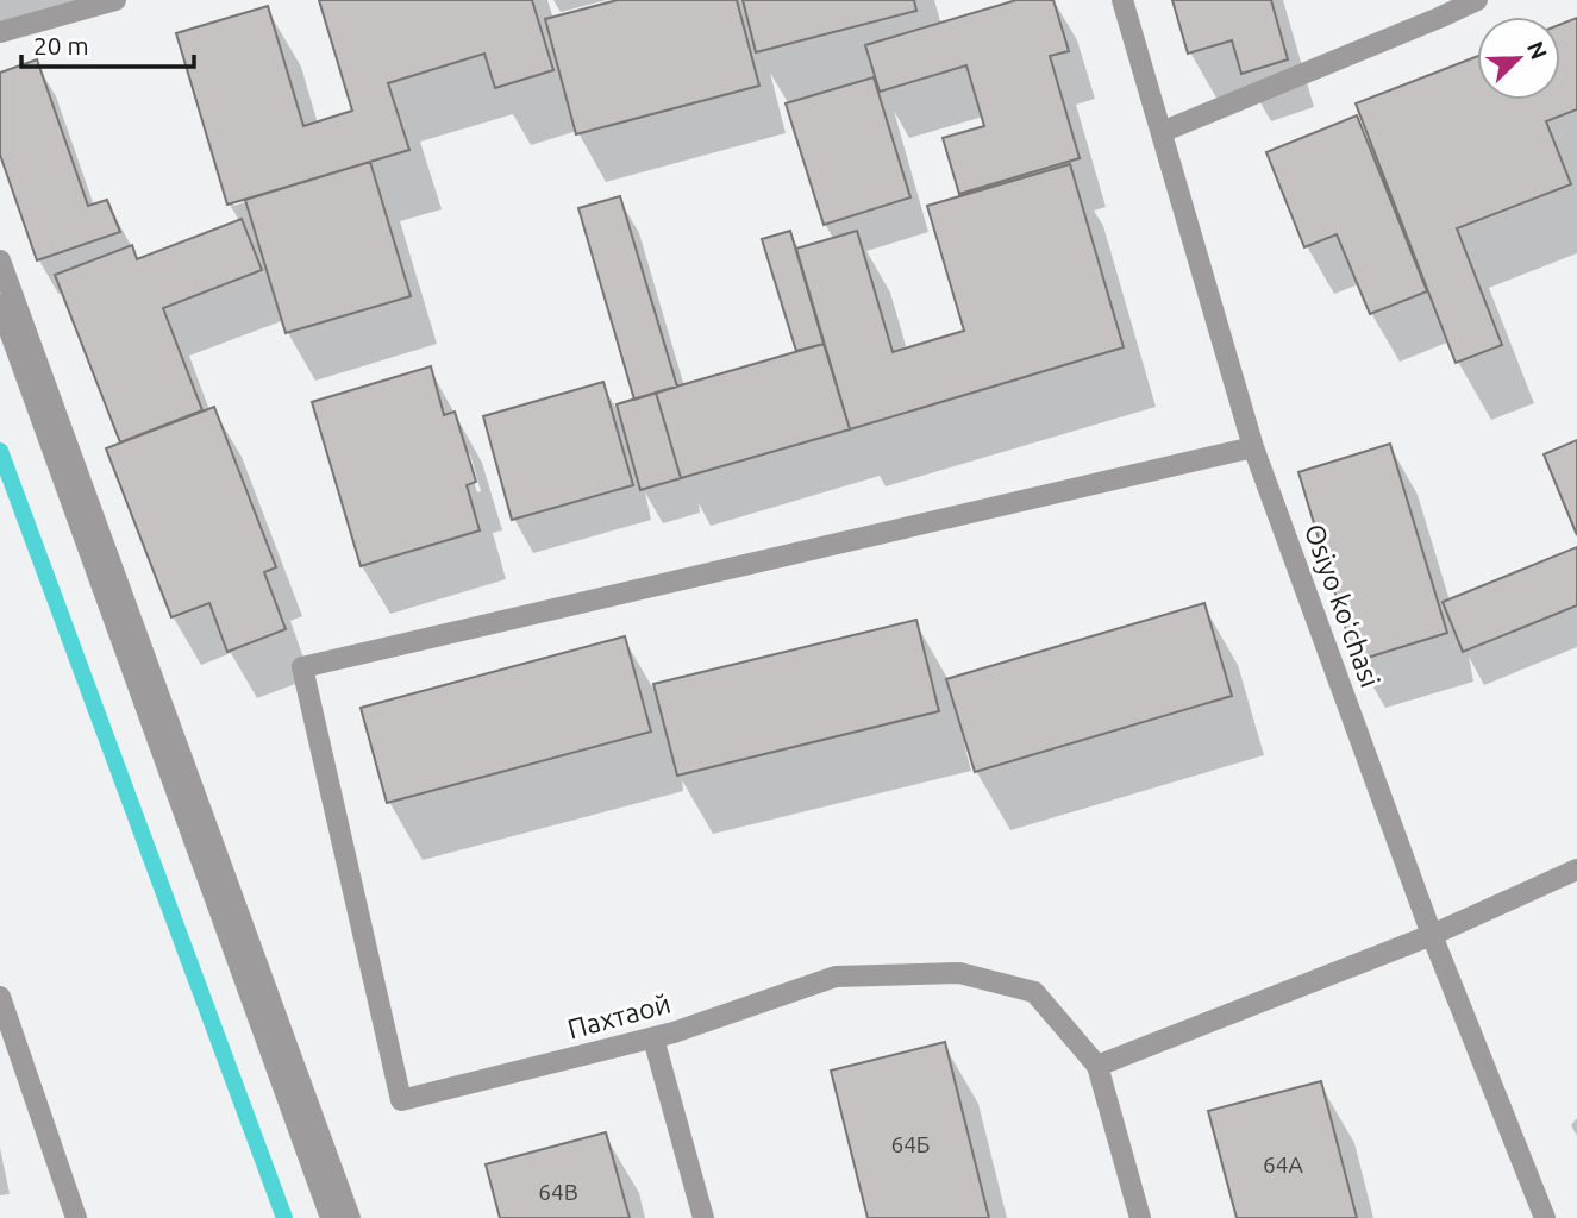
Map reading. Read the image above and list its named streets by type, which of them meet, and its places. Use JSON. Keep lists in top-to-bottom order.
{
  "streets": {
    "street": ["Osiyo koʻchasi", "Пахтаой"]
  },
  "crossings": [
    ["Osiyo koʻchasi", "Пахтаой"]
  ],
  "house_numbers": ["64Б", "64А", "64В"],
  "scale_bar": "20 m",
  "north": "top right"
}
